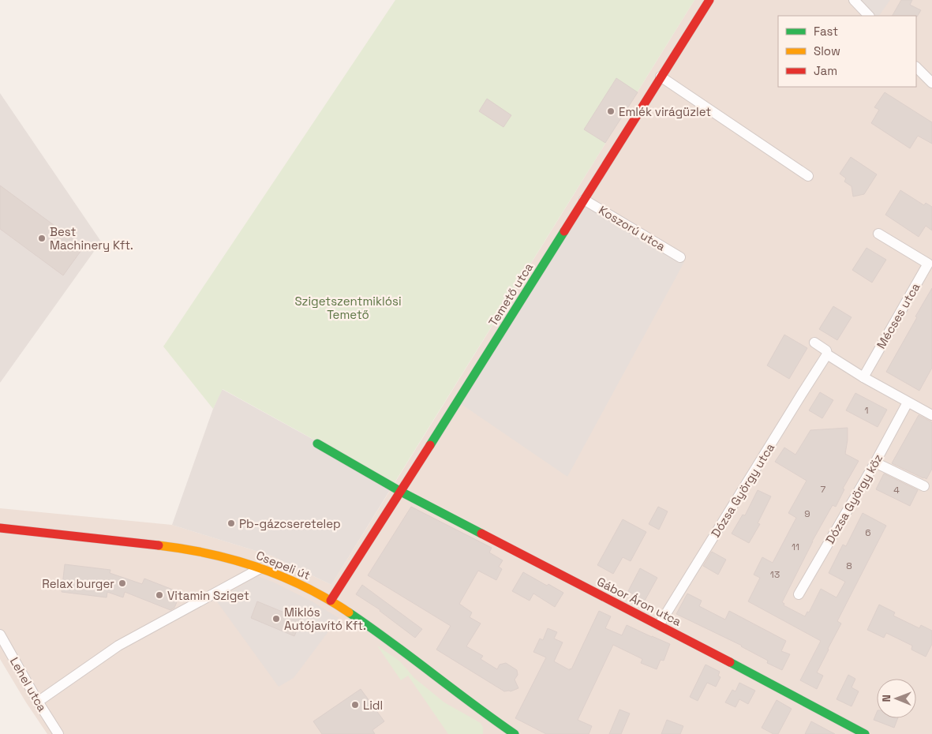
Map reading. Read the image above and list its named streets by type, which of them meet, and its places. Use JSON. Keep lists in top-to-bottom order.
{
  "streets": {
    "street": [
      "Koszorú utca",
      "Temető utca",
      "Mécses utca",
      "Dózsa György utca",
      "Dózsa György köz",
      "Csepeli út",
      "Gábor Áron utca",
      "Lehel utca"
    ]
  },
  "crossings": [
    ["Koszorú utca", "Temető utca"],
    ["Temető utca", "Csepeli út"],
    ["Temető utca", "Gábor Áron utca"],
    ["Dózsa György utca", "Gábor Áron utca"]
  ],
  "parks": ["Szigetszentmiklósi Temető"],
  "places": [
    "Emlék virágüzlet",
    "Best Machinery Kft.",
    "Pb-gázcseretelep",
    "Relax burger",
    "Vitamin Sziget",
    "Miklós Autójavító Kft.",
    "Lidl"
  ],
  "house_numbers": [
    "1",
    "7",
    "4",
    "9",
    "6",
    "11",
    "8",
    "13"
  ],
  "legend": ["Fast", "Slow", "Jam"],
  "north": "left"
}
